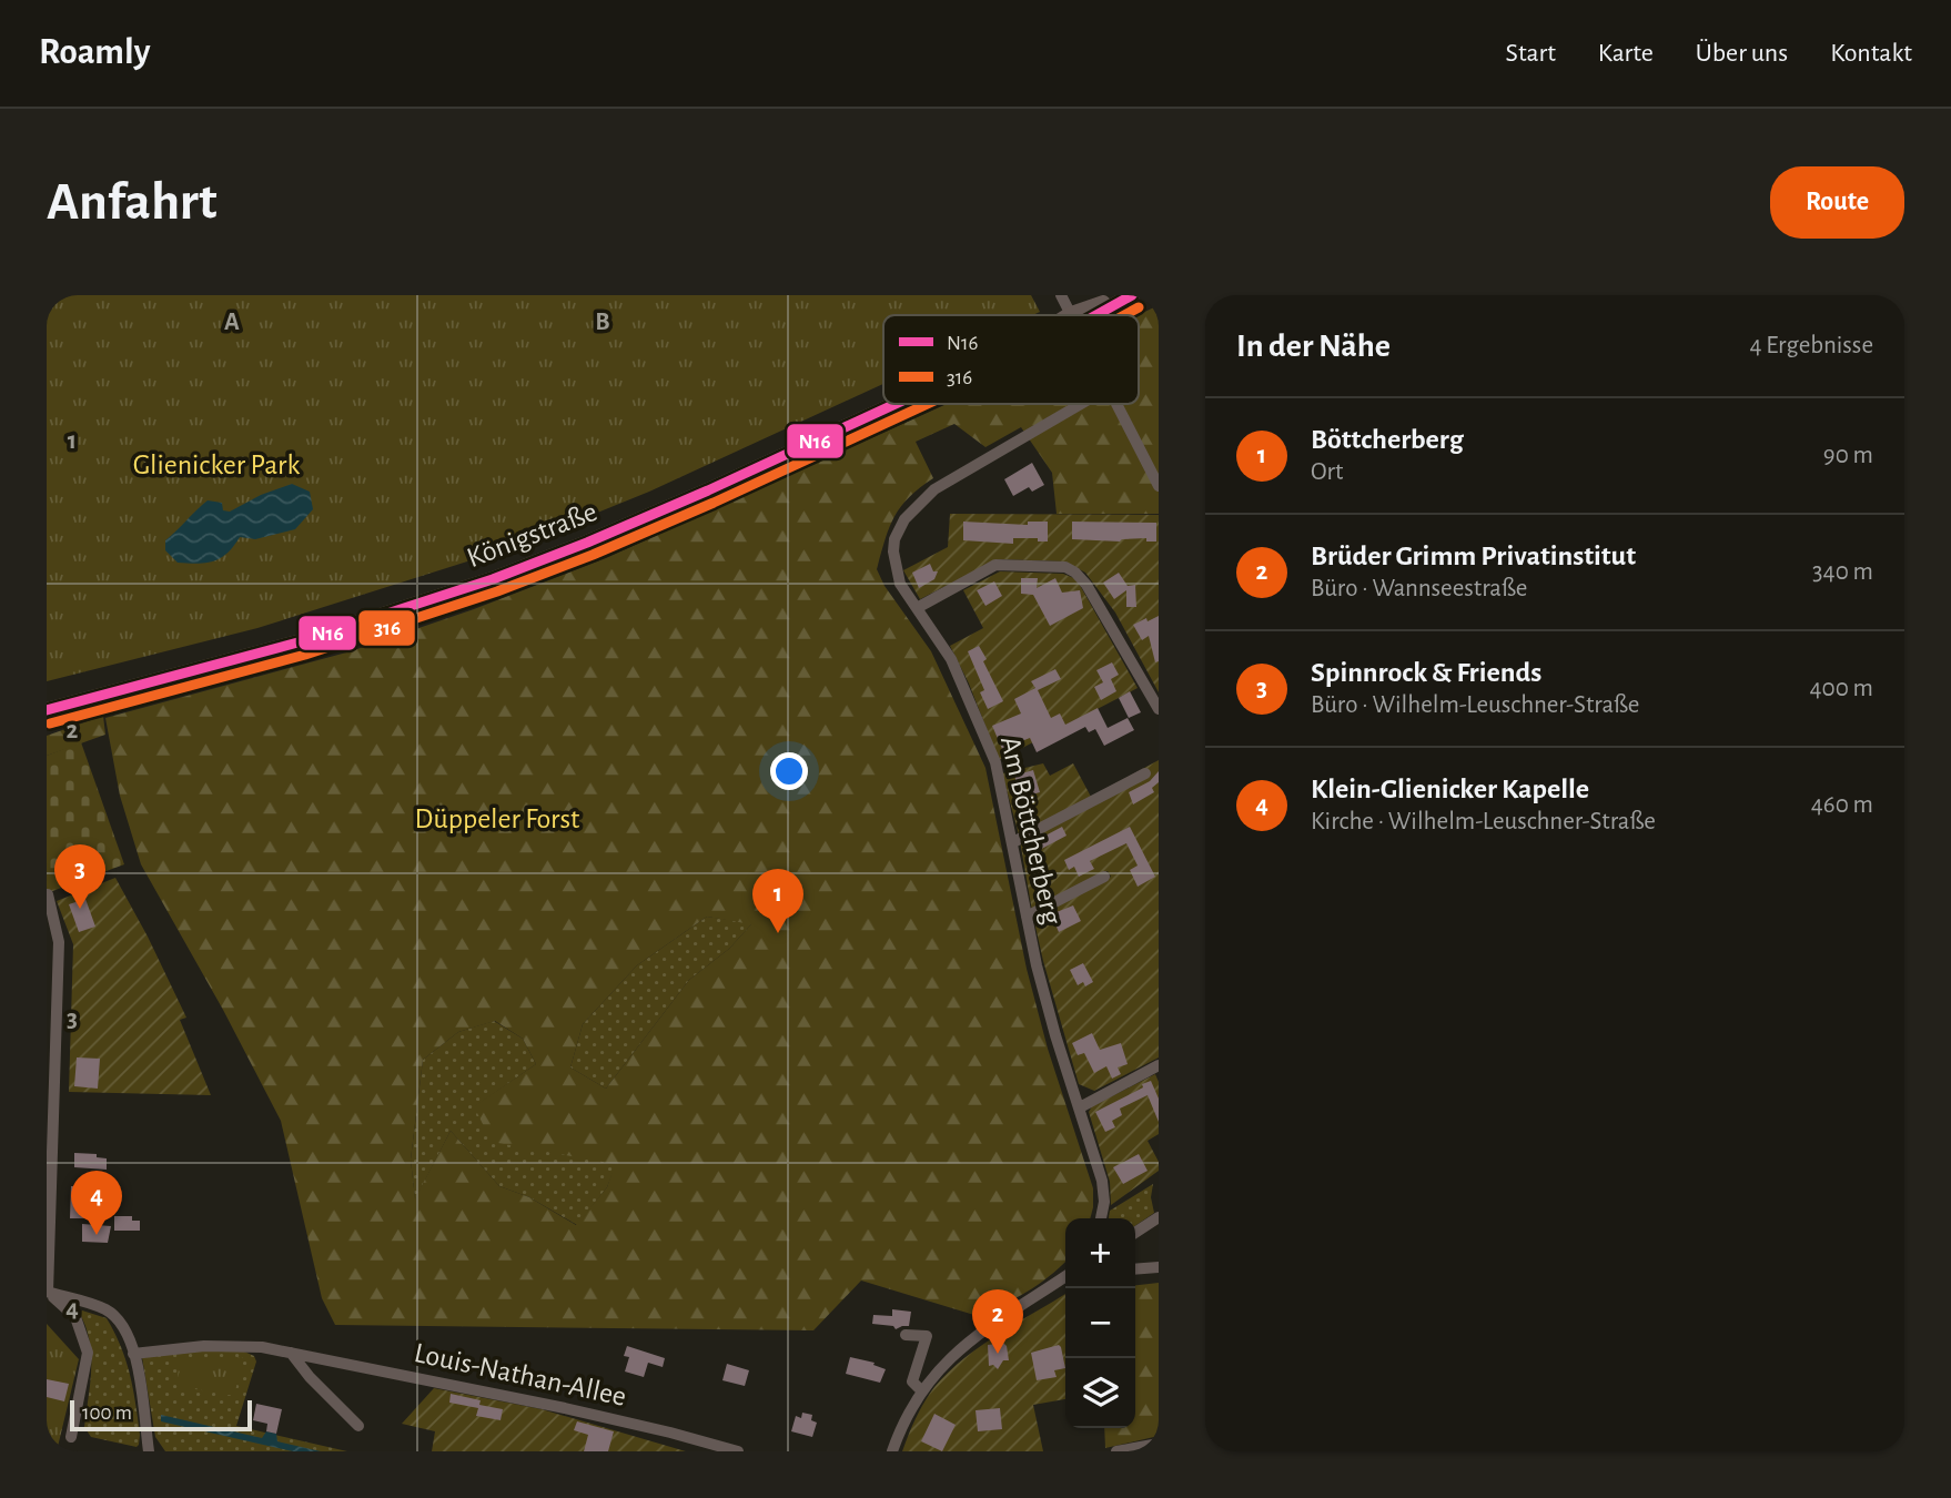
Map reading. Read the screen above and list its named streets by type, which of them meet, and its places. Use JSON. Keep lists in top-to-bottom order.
{
  "streets": {
    "main road": ["Königstraße"],
    "street": ["Am Böttcherberg", "Louis-Nathan-Allee"]
  },
  "parks": ["Glienicker Park", "Düppeler Forst"],
  "lines": ["transit line N16", "transit line 316"],
  "legend": ["N16", "316"],
  "scale_bar": "100 m",
  "page": {
    "header": "Roamly",
    "nav": [
      "Start",
      "Karte",
      "Über uns",
      "Kontakt"
    ],
    "buttons": "Route",
    "title": "Anfahrt",
    "heading": ["In der Nähe", "4 Ergebnisse"],
    "list": [
      {
        "mark": "1",
        "name": "Böttcherberg",
        "note": "Ort",
        "value": "90 m"
      },
      {
        "mark": "2",
        "name": "Brüder Grimm Privatinstitut",
        "note": "Büro · Wannseestraße",
        "value": "340 m"
      },
      {
        "mark": "3",
        "name": "Spinnrock & Friends",
        "note": "Büro · Wilhelm-Leuschner-Straße",
        "value": "400 m"
      },
      {
        "mark": "4",
        "name": "Klein-Glienicker Kapelle",
        "note": "Kirche · Wilhelm-Leuschner-Straße",
        "value": "460 m"
      }
    ],
    "pins": [
      "3",
      "1",
      "4",
      "2"
    ],
    "map_buttons": ["+", "−"],
    "scale": "100 m"
  },
  "grid": {
    "columns": ["A", "B"],
    "rows": [
      "1",
      "2",
      "3",
      "4"
    ]
  }
}
